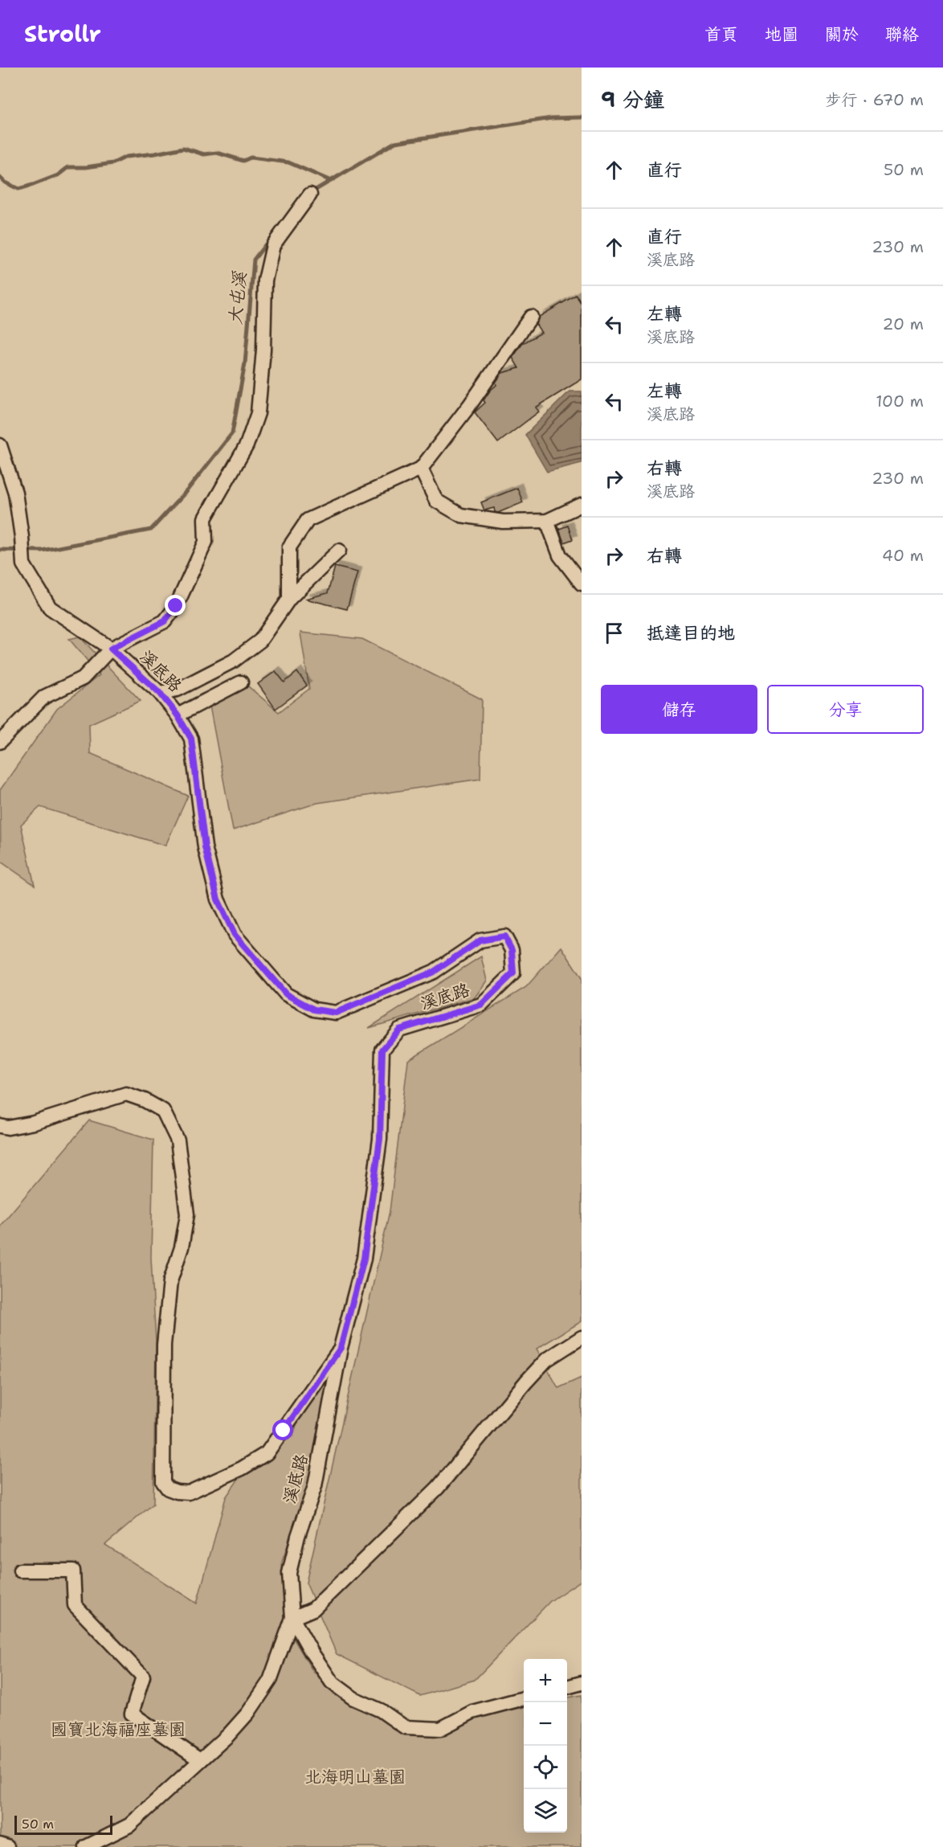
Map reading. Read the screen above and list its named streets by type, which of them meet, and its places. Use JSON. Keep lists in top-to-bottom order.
{
  "streets": {
    "street": ["溪底路"]
  },
  "water": ["大屯溪"],
  "parks": ["國寶北海福座墓園", "北海明山墓園"],
  "scale_bar": "50 m",
  "page": {
    "header": "Strollr",
    "nav": [
      "首頁",
      "地圖",
      "關於",
      "聯絡"
    ],
    "heading": ["9 分鐘", "步行 · 670 m"],
    "list": [
      ["直行", "50 m"],
      ["直行", "溪底路", "230 m"],
      ["左轉", "溪底路", "20 m"],
      ["左轉", "溪底路", "100 m"],
      ["右轉", "溪底路", "230 m"],
      ["右轉", "40 m"],
      "抵達目的地"
    ],
    "buttons": ["儲存", "分享"],
    "map_buttons": ["+", "−"],
    "scale": "50 m"
  }
}
